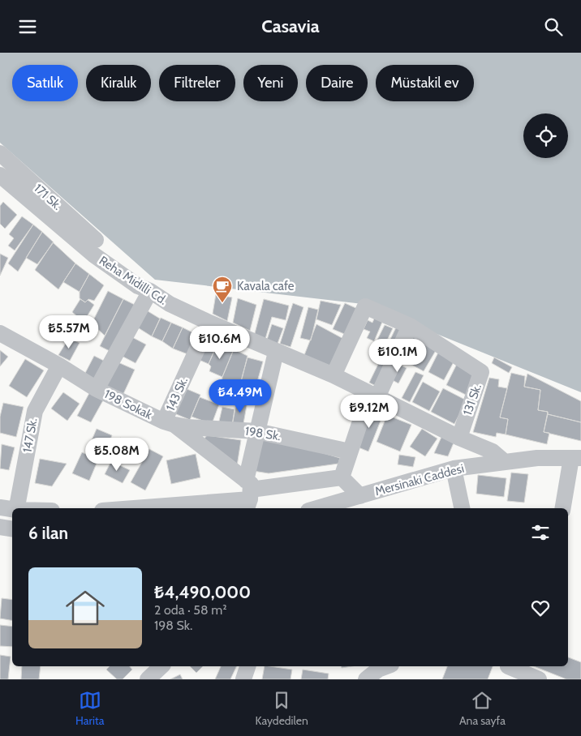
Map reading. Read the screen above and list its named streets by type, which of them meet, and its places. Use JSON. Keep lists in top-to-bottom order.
{
  "streets": {
    "street": [
      "171 Sk.",
      "Reha Midilli Cd.",
      "143 Sk.",
      "131 Sk.",
      "198 Sokak",
      "198 Sk.",
      "147 Sk.",
      "Mersinaki Caddesi"
    ]
  },
  "crossings": [
    ["Reha Midilli Cd.", "143 Sk."],
    ["Reha Midilli Cd.", "131 Sk."],
    ["Reha Midilli Cd.", "Mersinaki Caddesi"],
    ["143 Sk.", "198 Sokak"],
    ["143 Sk.", "198 Sk."],
    ["198 Sokak", "198 Sk."],
    ["198 Sokak", "147 Sk."]
  ],
  "places": {
    "cafe": ["Kavala cafe"]
  },
  "page": {
    "header": "Casavia",
    "chip": [
      "Satılık",
      "Kiralık",
      "Filtreler",
      "Yeni",
      "Daire",
      "Müstakil ev"
    ],
    "price": [
      "₺5.57M",
      "₺10.6M",
      "₺10.1M",
      "₺4.49M",
      "₺9.12M",
      "₺5.08M"
    ],
    "heading": "6 ilan",
    "list": [
      {
        "name": "₺4,490,000",
        "note": "2 oda · 58 m² · 198 Sk."
      }
    ],
    "tabs": ["Harita", "Kaydedilen", "Ana sayfa"]
  }
}
